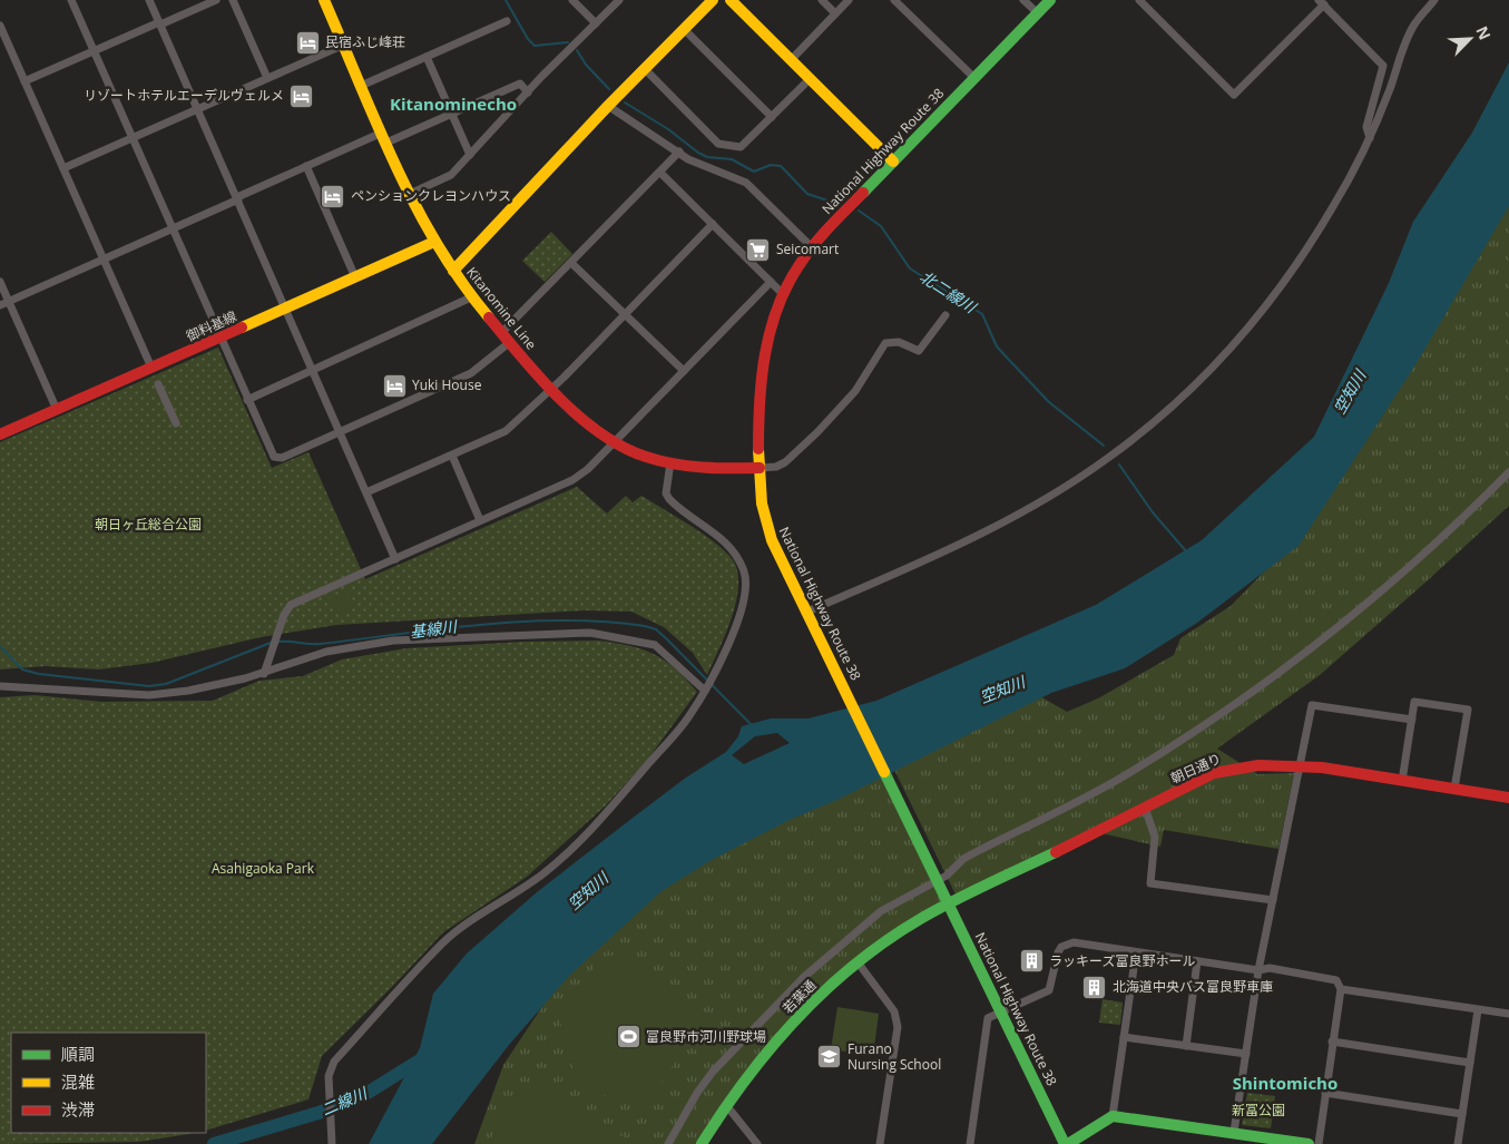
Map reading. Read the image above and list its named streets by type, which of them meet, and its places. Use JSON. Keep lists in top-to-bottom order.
{
  "streets": {
    "main road": [
      "National Highway Route 38",
      "Kitanomine Line",
      "御料基線",
      "朝日通り",
      "若葉通"
    ]
  },
  "crossings": [
    ["National Highway Route 38", "Kitanomine Line"],
    ["National Highway Route 38", "朝日通り"],
    ["National Highway Route 38", "若葉通"],
    ["Kitanomine Line", "御料基線"],
    ["朝日通り", "若葉通"]
  ],
  "districts": ["Kitanominecho", "Shintomicho"],
  "water": [
    "北二線川",
    "空知川",
    "基線川",
    "二線川"
  ],
  "parks": ["朝日ヶ丘総合公園", "Asahigaoka Park", "新冨公園"],
  "places": {
    "hotel": [
      "民宿ふじ峰荘",
      "リゾートホテルエーデルヴェルメ",
      "ペンションクレヨンハウス",
      "Yuki House"
    ],
    "supermarket": ["Seicomart"],
    "building": ["ラッキーズ富良野ホール", "北海道中央バス富良野車庫"],
    "sports": ["富良野市河川野球場"],
    "school or university": ["Furano Nursing School"]
  },
  "legend": ["順調", "混雑", "渋滞"],
  "north": "top right"
}
